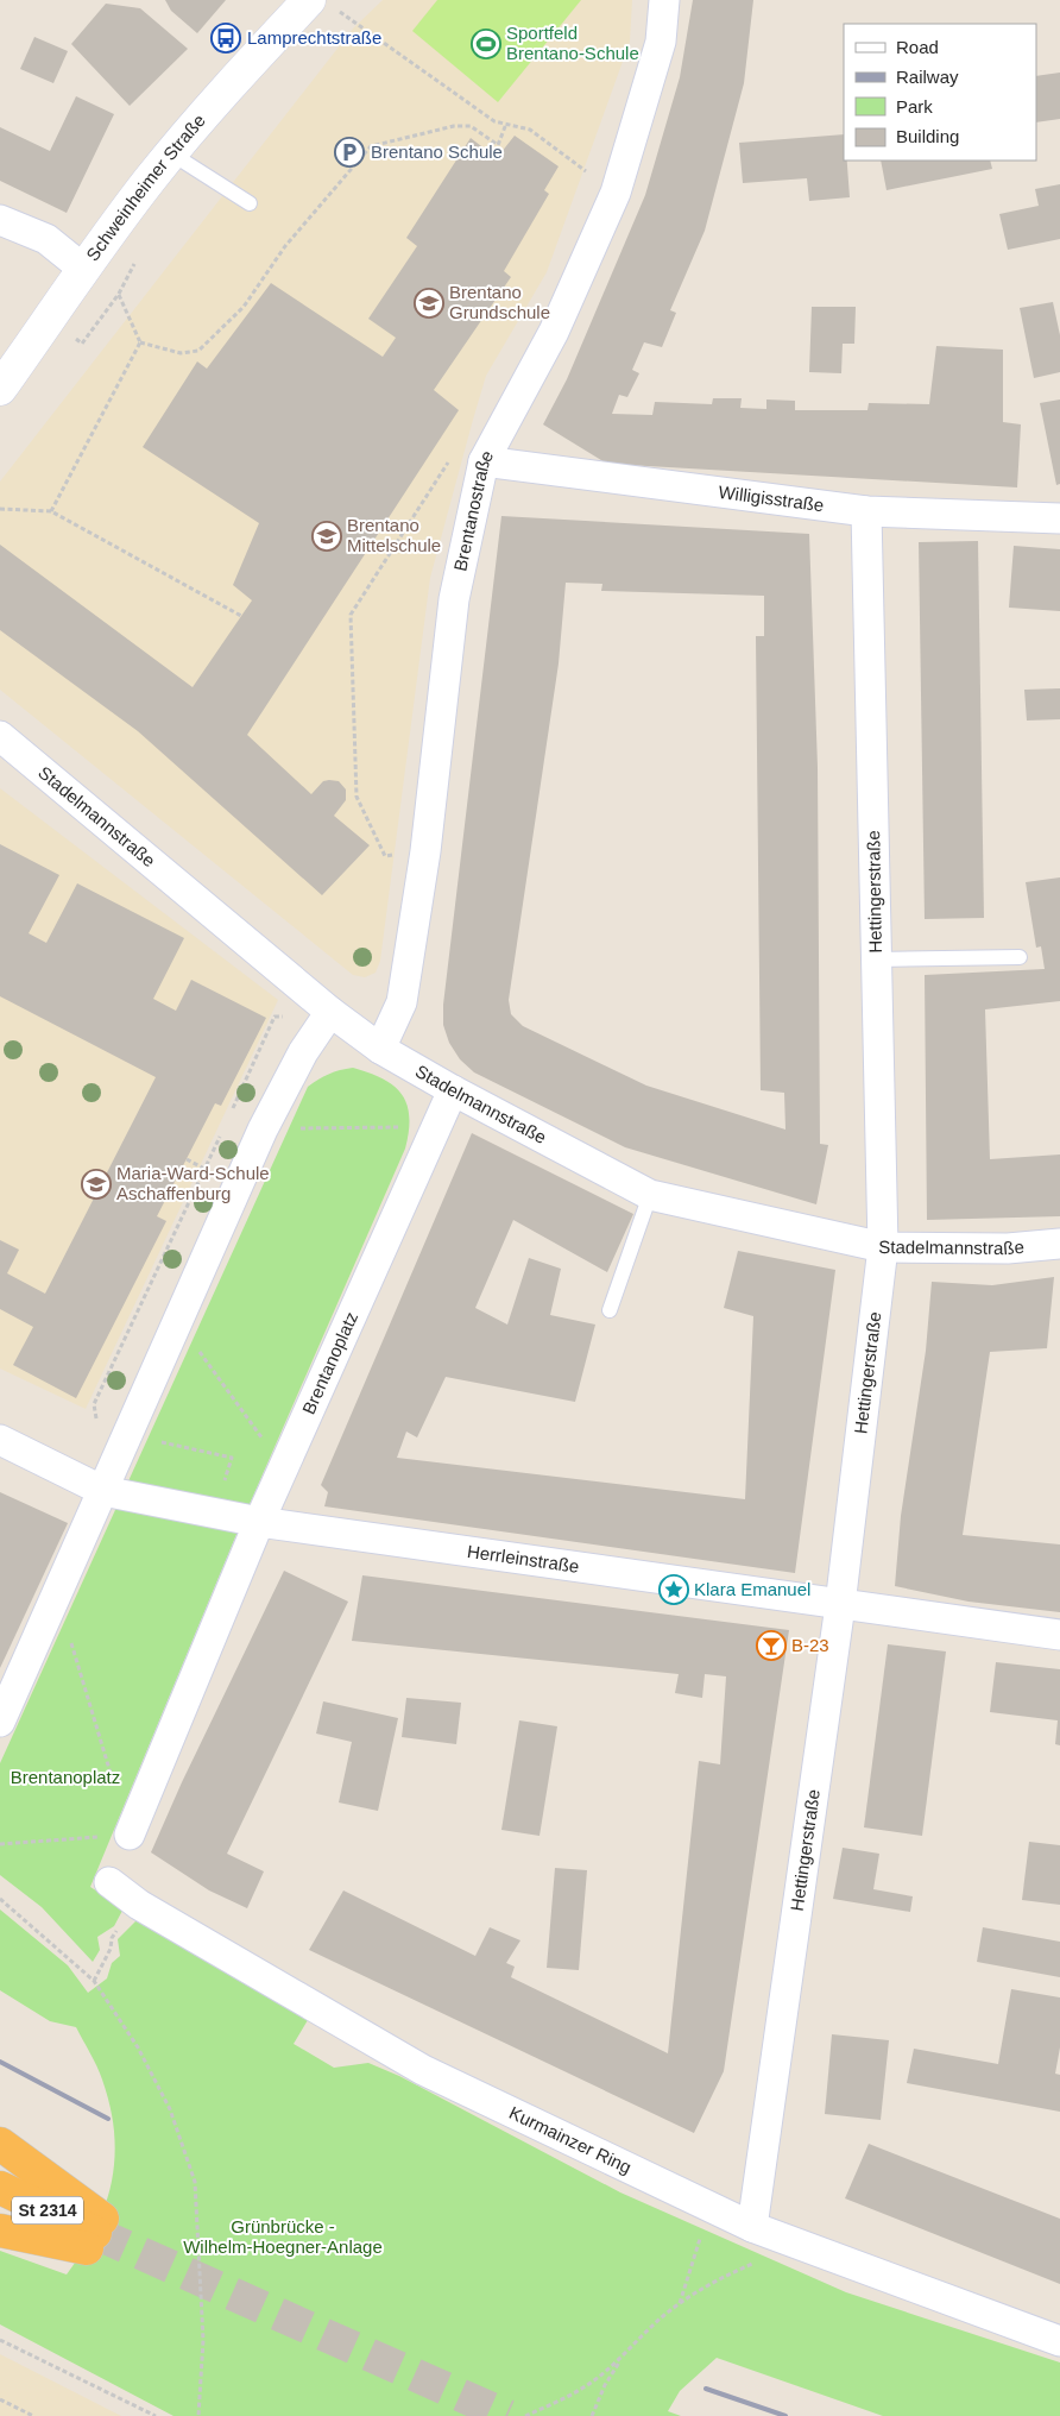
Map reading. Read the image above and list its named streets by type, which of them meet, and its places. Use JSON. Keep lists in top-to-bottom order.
{
  "streets": {
    "highway": ["St 2314"],
    "street": [
      "Schweinheimer Straße",
      "Willigisstraße",
      "Brentanostraße",
      "Stadelmannstraße",
      "Hettingerstraße",
      "Brentanoplatz",
      "Herrleinstraße",
      "Kurmainzer Ring"
    ]
  },
  "crossings": [
    ["Willigisstraße", "Brentanostraße"],
    ["Willigisstraße", "Hettingerstraße"],
    ["Brentanostraße", "Stadelmannstraße"],
    ["Stadelmannstraße", "Hettingerstraße"],
    ["Stadelmannstraße", "Brentanoplatz"],
    ["Hettingerstraße", "Herrleinstraße"],
    ["Hettingerstraße", "Kurmainzer Ring"],
    ["Brentanoplatz", "Herrleinstraße"]
  ],
  "parks": ["Brentanoplatz", "Grünbrücke - Wilhelm-Hoegner-Anlage"],
  "places": {
    "bus stop": ["Lamprechtstraße"],
    "sports": ["Sportfeld Brentano-Schule"],
    "parking": ["Brentano Schule"],
    "school or university": ["Brentano Grundschule", "Brentano Mittelschule", "Maria-Ward-Schule Aschaffenburg"],
    "place": ["Klara Emanuel"],
    "bar": ["B-23"]
  },
  "legend": [
    "Road",
    "Railway",
    "Park",
    "Building"
  ]
}
